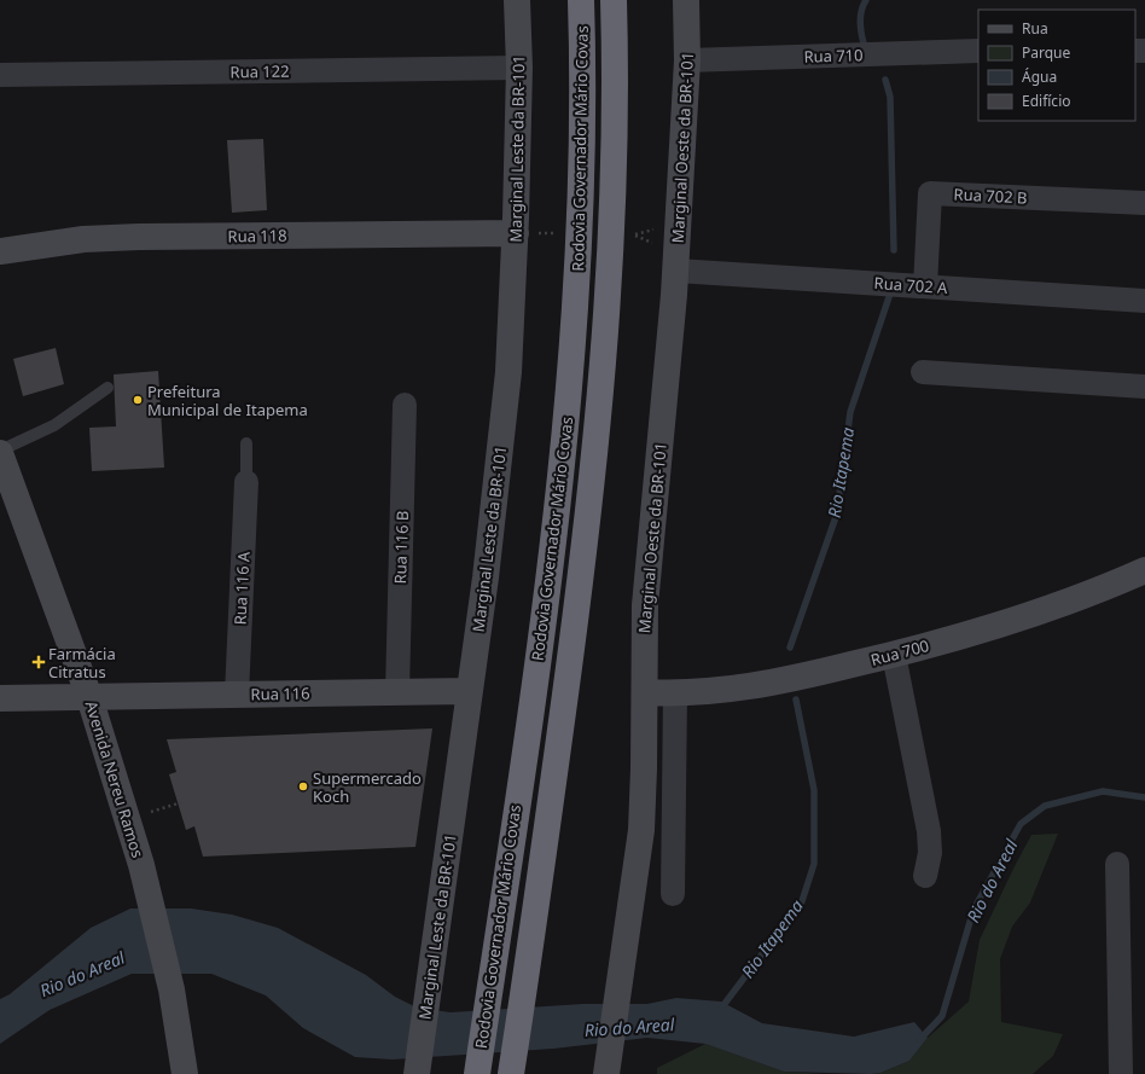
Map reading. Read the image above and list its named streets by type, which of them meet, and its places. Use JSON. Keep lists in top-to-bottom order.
{
  "streets": {
    "highway": ["Rodovia Governador Mário Covas"],
    "main road": [
      "Marginal Oeste da BR-101",
      "Marginal Leste da BR-101",
      "Rua 118",
      "Rua 700",
      "Rua 116",
      "Avenida Nereu Ramos"
    ],
    "street": [
      "Rua 710",
      "Rua 122",
      "Rua 702 B",
      "Rua 702 A",
      "Rua 116 B",
      "Rua 116 A"
    ]
  },
  "crossings": [
    ["Rua 710", "Marginal Oeste da BR-101"],
    ["Rua 122", "Marginal Leste da BR-101"],
    ["Marginal Oeste da BR-101", "Rua 702 A"],
    ["Marginal Oeste da BR-101", "Rua 700"],
    ["Marginal Leste da BR-101", "Rua 118"],
    ["Marginal Leste da BR-101", "Rua 116"],
    ["Rua 702 B", "Rua 702 A"],
    ["Rua 116 B", "Rua 116"],
    ["Rua 116 A", "Rua 116"],
    ["Rua 116", "Avenida Nereu Ramos"]
  ],
  "water": ["Rio Itapema", "Rio do Areal"],
  "places": {
    "other": ["Prefeitura Municipal de Itapema", "Supermercado Koch"],
    "health": ["Farmácia Citratus"]
  },
  "legend": [
    "Rua",
    "Parque",
    "Água",
    "Edifício"
  ]
}
